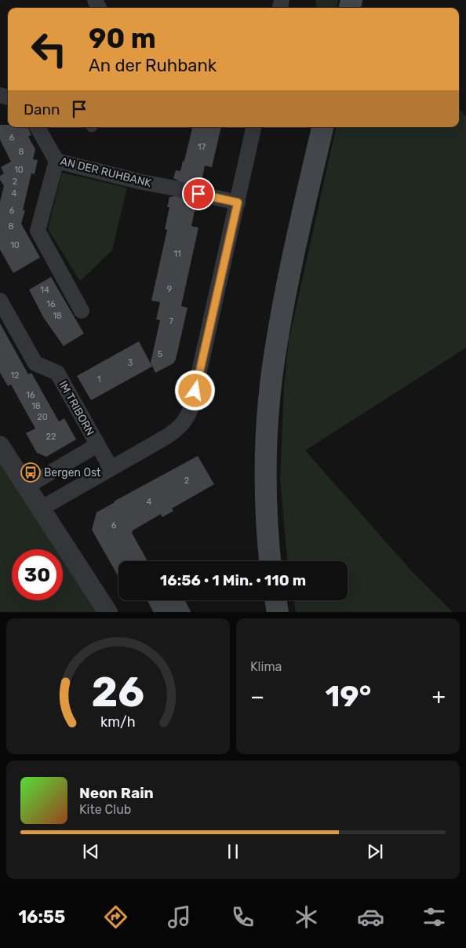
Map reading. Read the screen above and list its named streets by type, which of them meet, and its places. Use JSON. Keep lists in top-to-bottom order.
{
  "streets": {
    "street": ["AN DER RUHBANK", "IM TRIBORN"]
  },
  "places": {
    "bus stop": ["Bergen Ost"]
  },
  "house_numbers": [
    "6",
    "17",
    "8",
    "10",
    "2",
    "4",
    "6",
    "8",
    "10",
    "11",
    "9",
    "14",
    "16",
    "18",
    "7",
    "5",
    "3",
    "12",
    "1",
    "16",
    "18",
    "20",
    "22",
    "2",
    "4",
    "6"
  ],
  "page": {
    "turn": ["90 m", "An der Ruhbank"],
    "then": "Dann",
    "limit": "30",
    "trip": "16:56 · 1 Min. · 110 m",
    "tile": "Klima",
    "heat": ["−", "19°", "+"],
    "song": ["Neon Rain", "Kite Club"],
    "tabs": "16:55",
    "gauge": ["26", "km/h"]
  }
}
